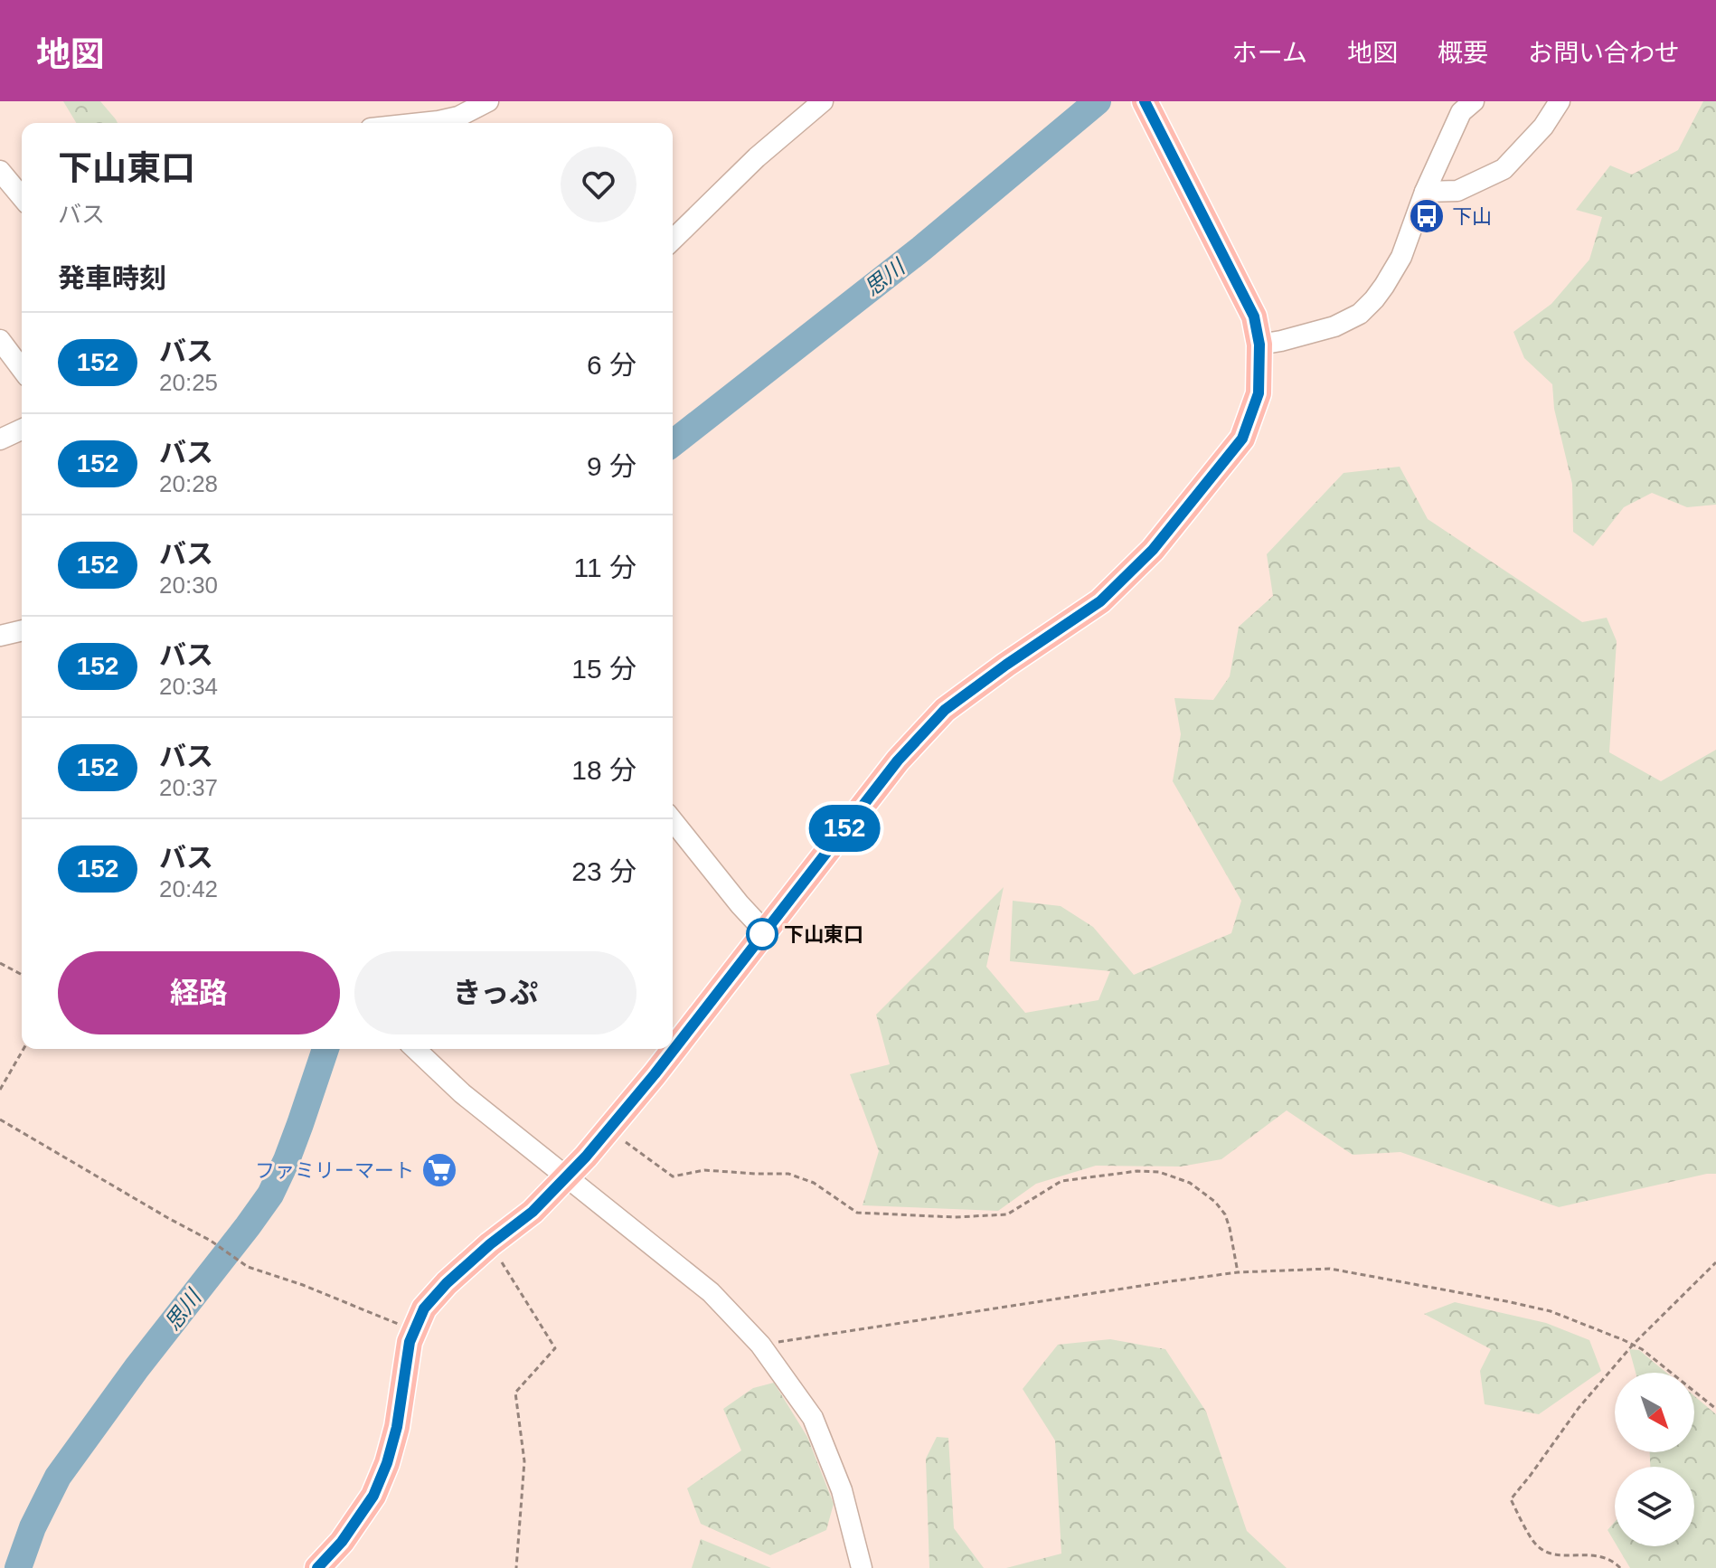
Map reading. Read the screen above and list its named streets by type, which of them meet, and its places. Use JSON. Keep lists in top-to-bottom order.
{
  "water": ["思川"],
  "places": {
    "bus stop": ["下山"],
    "other": ["下山東口"],
    "supermarket": ["ファミリーマート"]
  },
  "lines": ["bus line 152"],
  "north": "bottom right",
  "page": {
    "header": "地図",
    "nav": [
      "ホーム",
      "地図",
      "概要",
      "お問い合わせ"
    ],
    "on_map": "152",
    "heading": [
      ["下山東口", "バス"],
      "発車時刻"
    ],
    "list": [
      {
        "mark": "152",
        "name": "バス",
        "note": "20:25",
        "value": "6 分"
      },
      {
        "mark": "152",
        "name": "バス",
        "note": "20:28",
        "value": "9 分"
      },
      {
        "mark": "152",
        "name": "バス",
        "note": "20:30",
        "value": "11 分"
      },
      {
        "mark": "152",
        "name": "バス",
        "note": "20:34",
        "value": "15 分"
      },
      {
        "mark": "152",
        "name": "バス",
        "note": "20:37",
        "value": "18 分"
      },
      {
        "mark": "152",
        "name": "バス",
        "note": "20:42",
        "value": "23 分"
      }
    ],
    "buttons": ["経路", "きっぷ"]
  }
}
